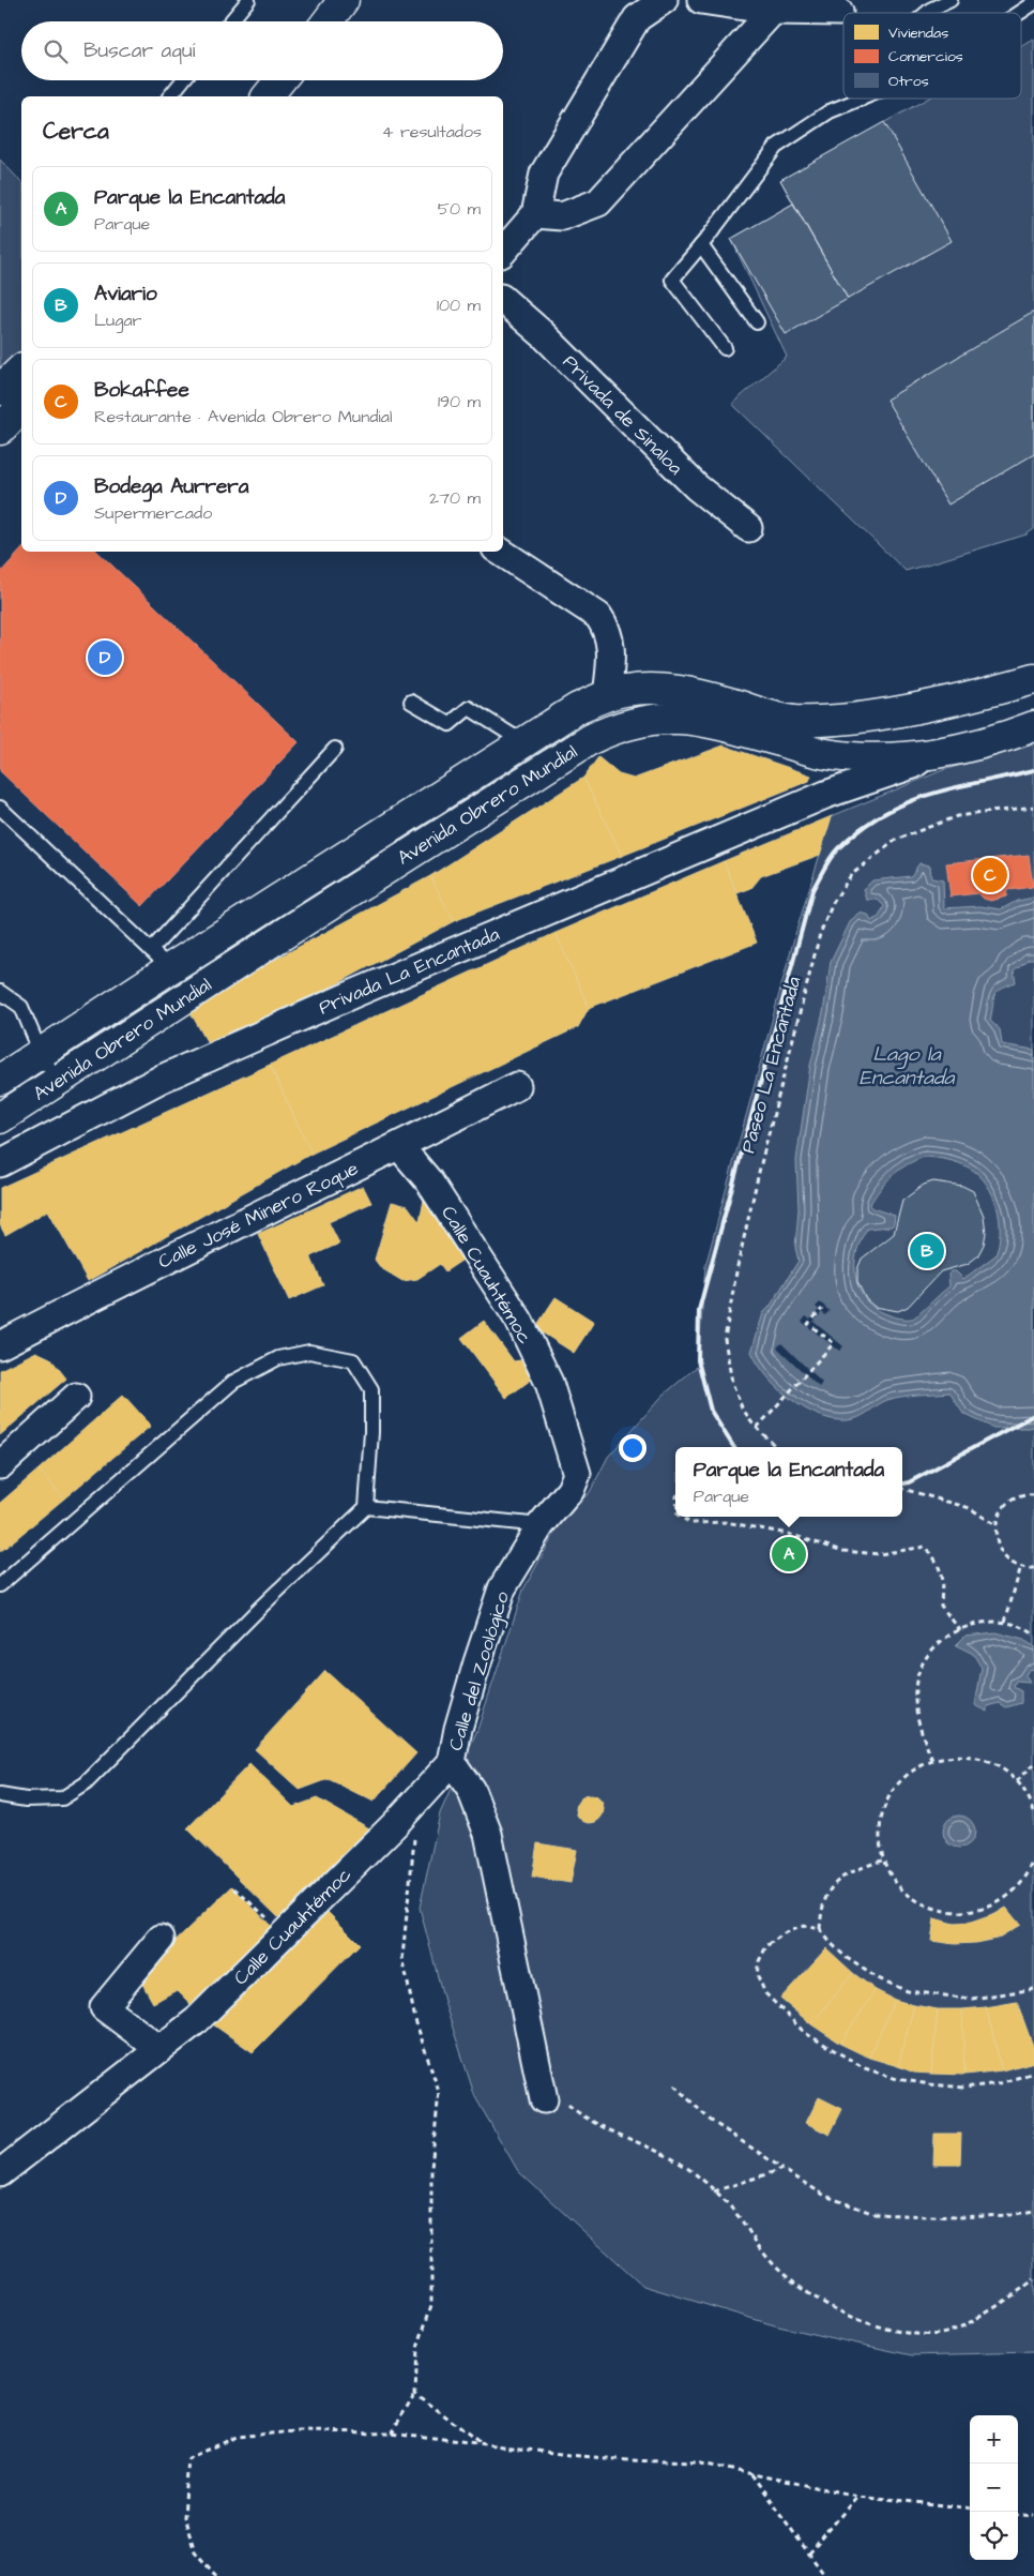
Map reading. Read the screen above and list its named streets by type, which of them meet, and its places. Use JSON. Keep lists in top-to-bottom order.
{
  "streets": {
    "main road": ["Avenida Obrero Mundial"],
    "street": [
      "Privada de Sinaloa",
      "Privada La Encantada",
      "Calle José Minero Roque",
      "Calle Cuauhtémoc",
      "Calle del Zoológico"
    ],
    "path": ["Paseo La Encantada"]
  },
  "crossings": [
    ["Avenida Obrero Mundial", "Privada La Encantada"],
    ["Calle José Minero Roque", "Calle Cuauhtémoc"],
    ["Calle Cuauhtémoc", "Calle del Zoológico"]
  ],
  "water": ["Lago la Encantada"],
  "legend": ["Viviendas", "Comercios", "Otros"],
  "page": {
    "search": "Buscar aquí",
    "heading": ["Cerca", "4 resultados"],
    "list": [
      {
        "mark": "A",
        "name": "Parque la Encantada",
        "note": "Parque",
        "value": "50 m"
      },
      {
        "mark": "B",
        "name": "Aviario",
        "note": "Lugar",
        "value": "100 m"
      },
      {
        "mark": "C",
        "name": "Bokaffee",
        "note": "Restaurante · Avenida Obrero Mundial",
        "value": "190 m"
      },
      {
        "mark": "D",
        "name": "Bodega Aurrera",
        "note": "Supermercado",
        "value": "270 m"
      }
    ],
    "pins": [
      "D",
      "C",
      "B",
      "A"
    ],
    "popup": ["Parque la Encantada", "Parque"],
    "map_buttons": ["+", "−"]
  }
}
